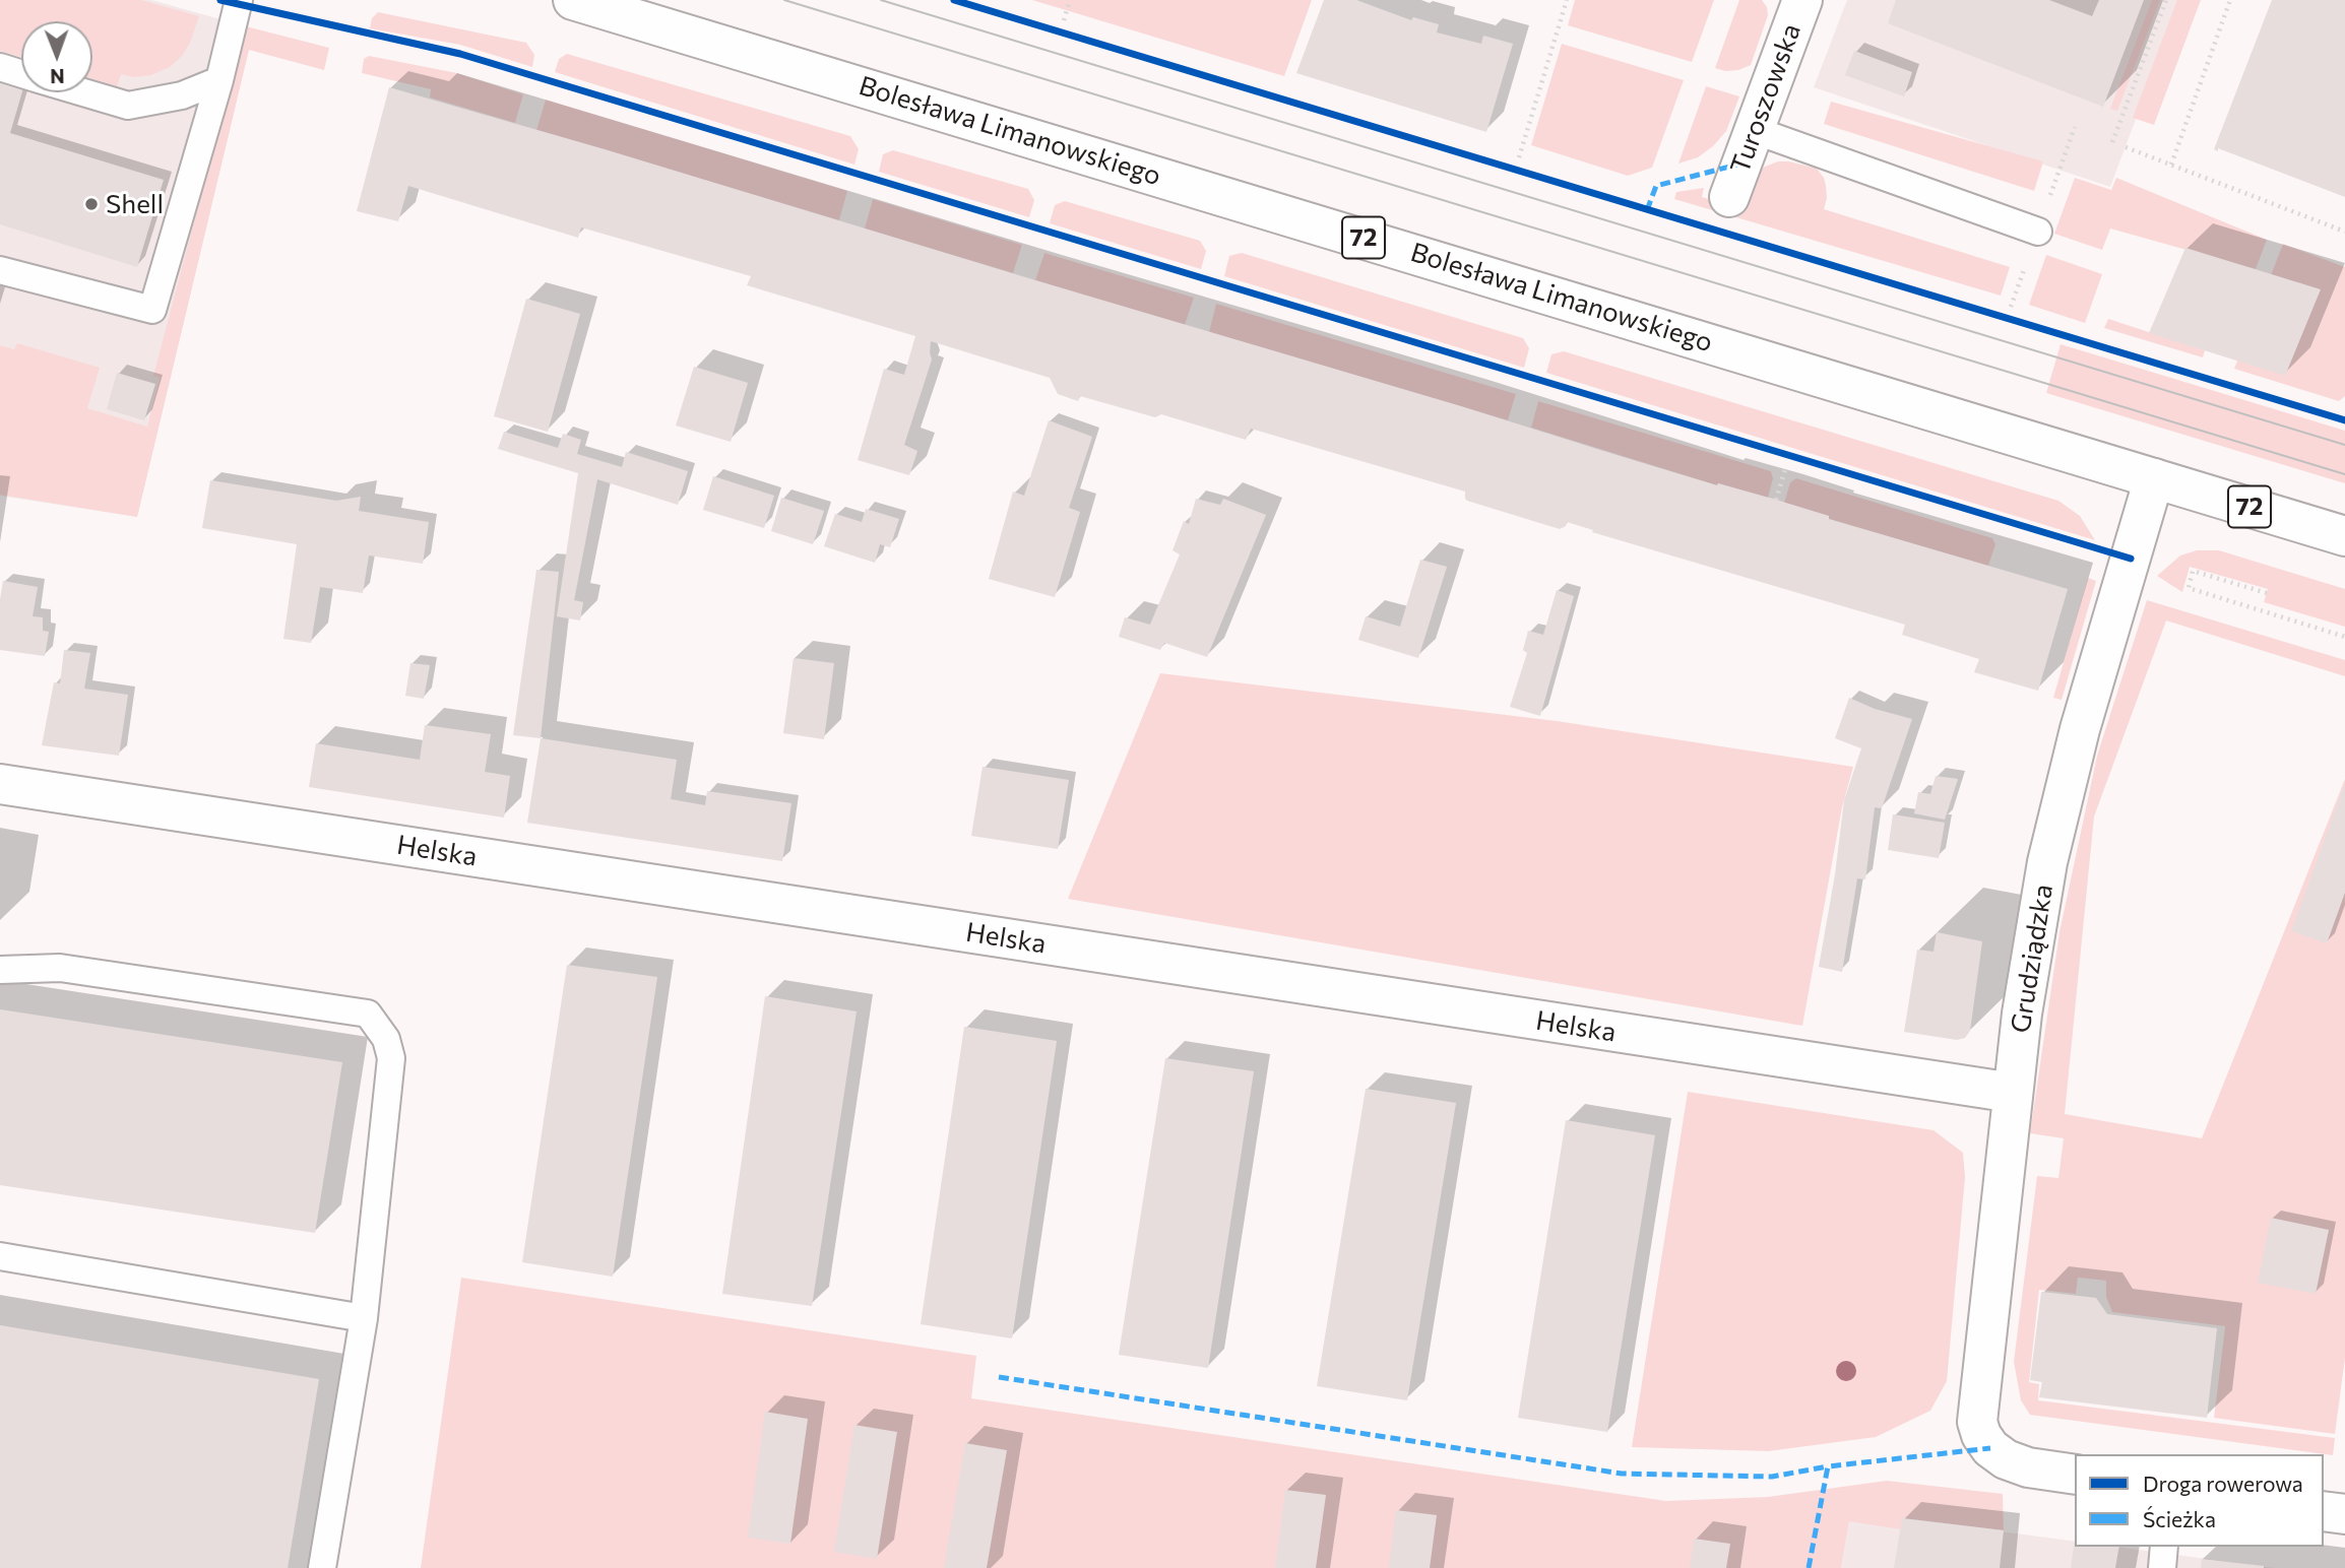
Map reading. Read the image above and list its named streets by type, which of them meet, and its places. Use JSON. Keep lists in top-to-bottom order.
{
  "streets": {
    "street": [
      "Turoszowska",
      "Bolesława Limanowskiego",
      "72",
      "Helska",
      "Grudziądzka"
    ]
  },
  "crossings": [
    ["Bolesława Limanowskiego", "Grudziądzka"],
    ["Helska", "Grudziądzka"]
  ],
  "places": ["Shell"],
  "legend": ["Droga rowerowa", "Ścieżka"],
  "north": "bottom"
}
